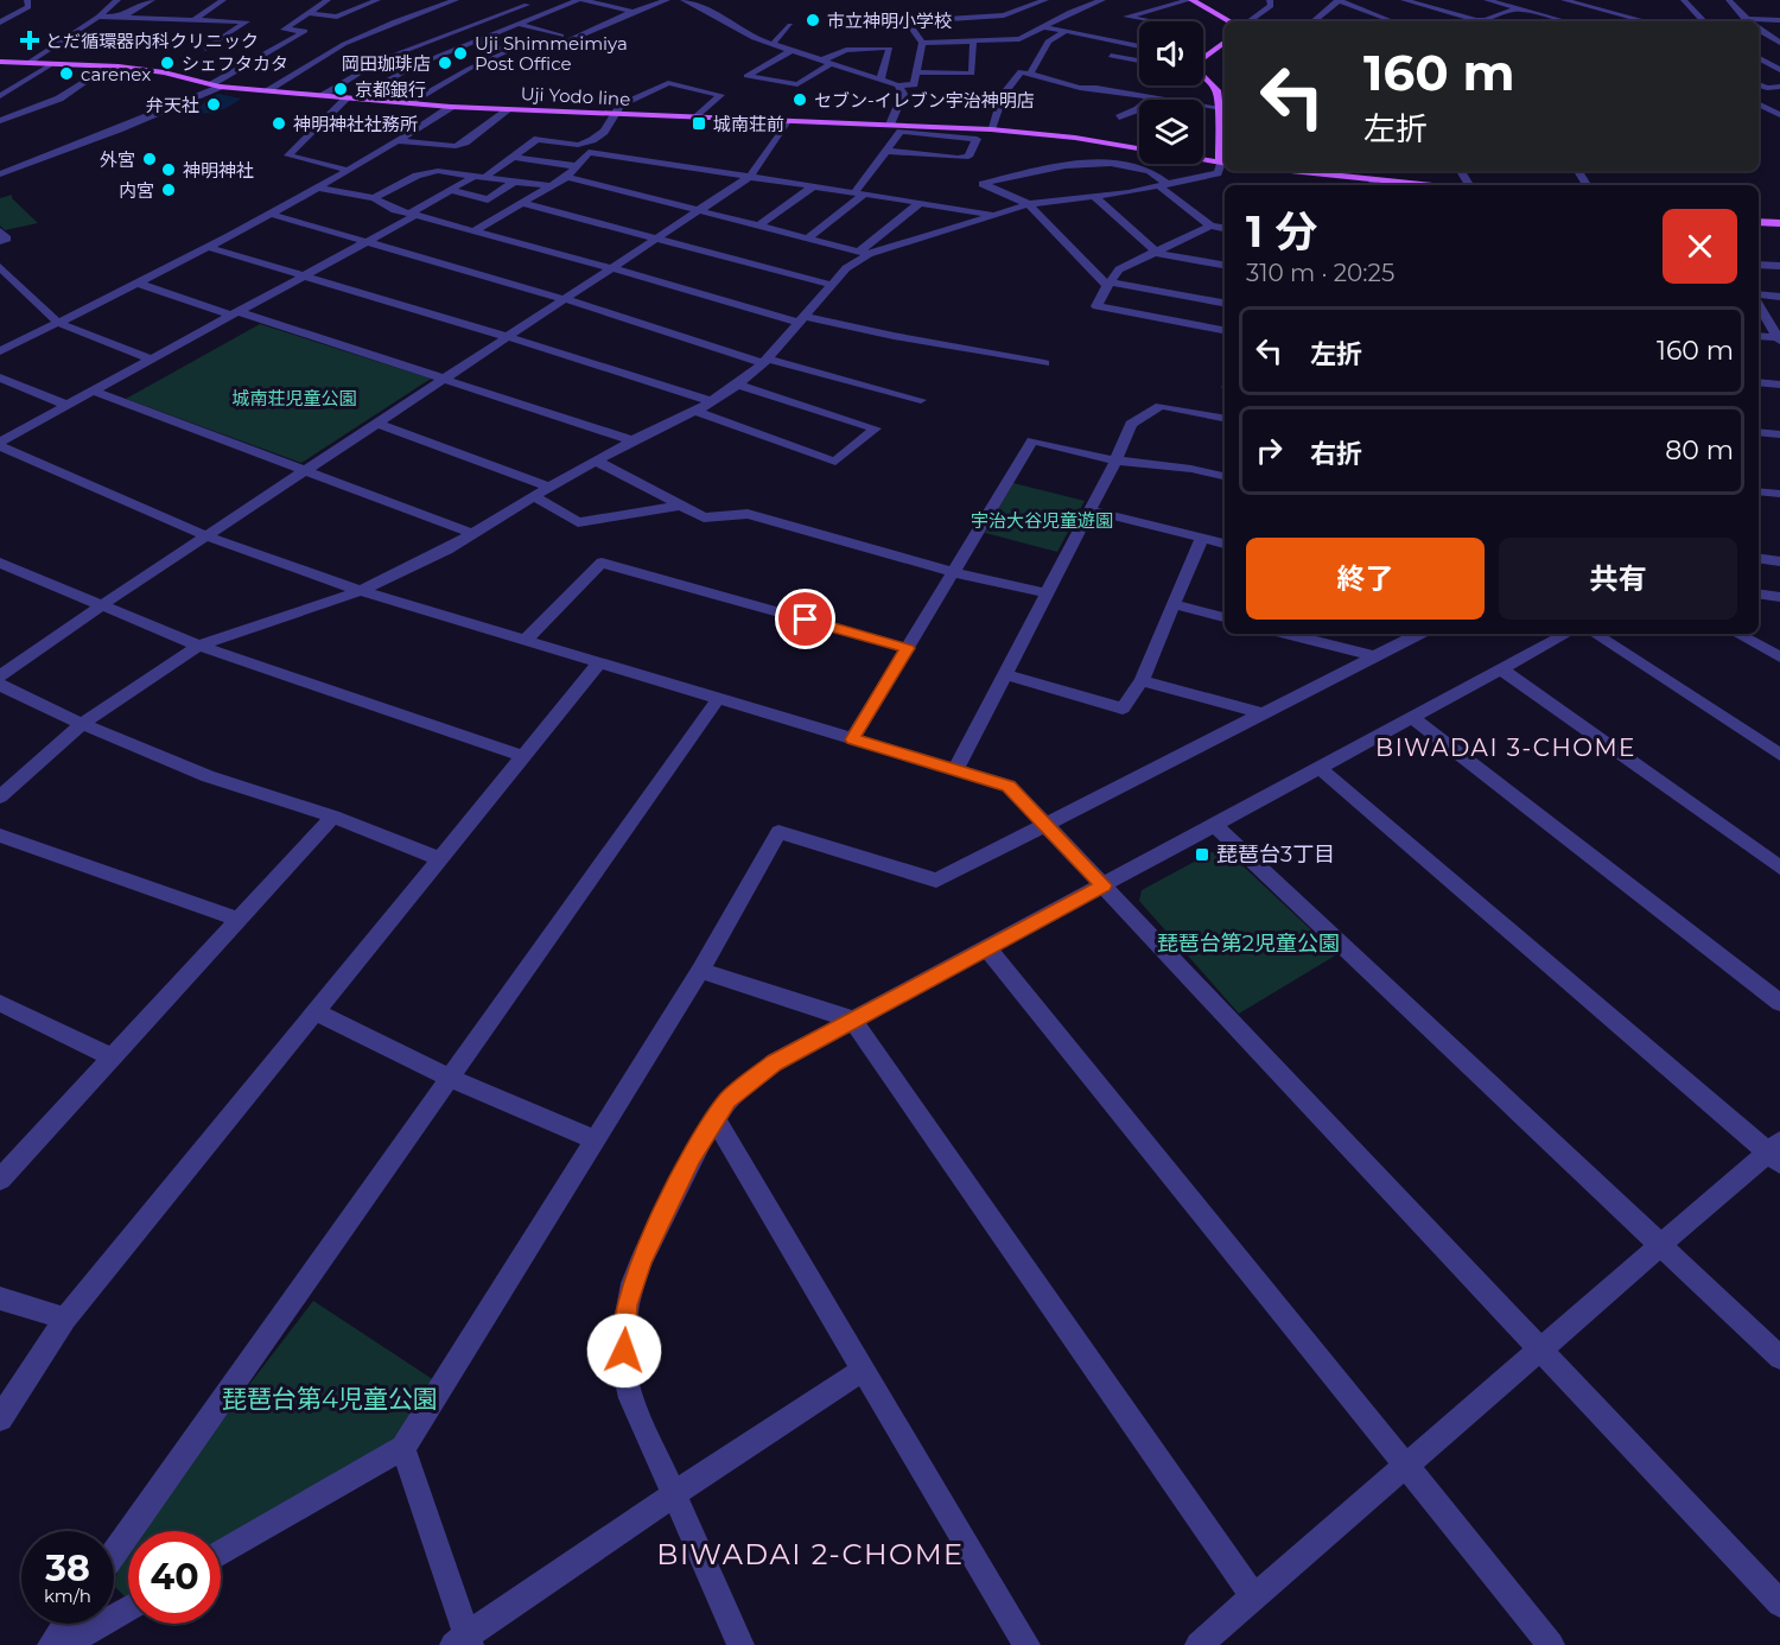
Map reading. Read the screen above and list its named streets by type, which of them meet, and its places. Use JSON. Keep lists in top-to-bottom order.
{
  "streets": {
    "main road": ["Uji Yodo line"]
  },
  "districts": ["BIWADAI 3-CHOME", "BIWADAI 2-CHOME"],
  "parks": [
    "城南荘児童公園",
    "宇治大谷児童遊園",
    "琵琶台第2児童公園",
    "琵琶台第4児童公園"
  ],
  "places": {
    "other": [
      "市立神明小学校",
      "Uji Shimmeimiya Post Office",
      "シェフタカタ",
      "岡田珈琲店",
      "carenex",
      "京都銀行",
      "セブン-イレブン宇治神明店",
      "弁天社",
      "神明神社社務所",
      "外宮",
      "神明神社",
      "内宮"
    ],
    "health": ["とだ循環器内科クリニック"],
    "transit": ["城南荘前", "琵琶台3丁目"]
  },
  "page": {
    "turn": ["160 m", "左折"],
    "heading": ["1 分", "310 m · 20:25"],
    "list": [
      {
        "name": "左折",
        "value": "160 m"
      },
      {
        "name": "右折",
        "value": "80 m"
      }
    ],
    "buttons": ["終了", "共有"],
    "speed": "38 km/h",
    "limit": "40"
  }
}
